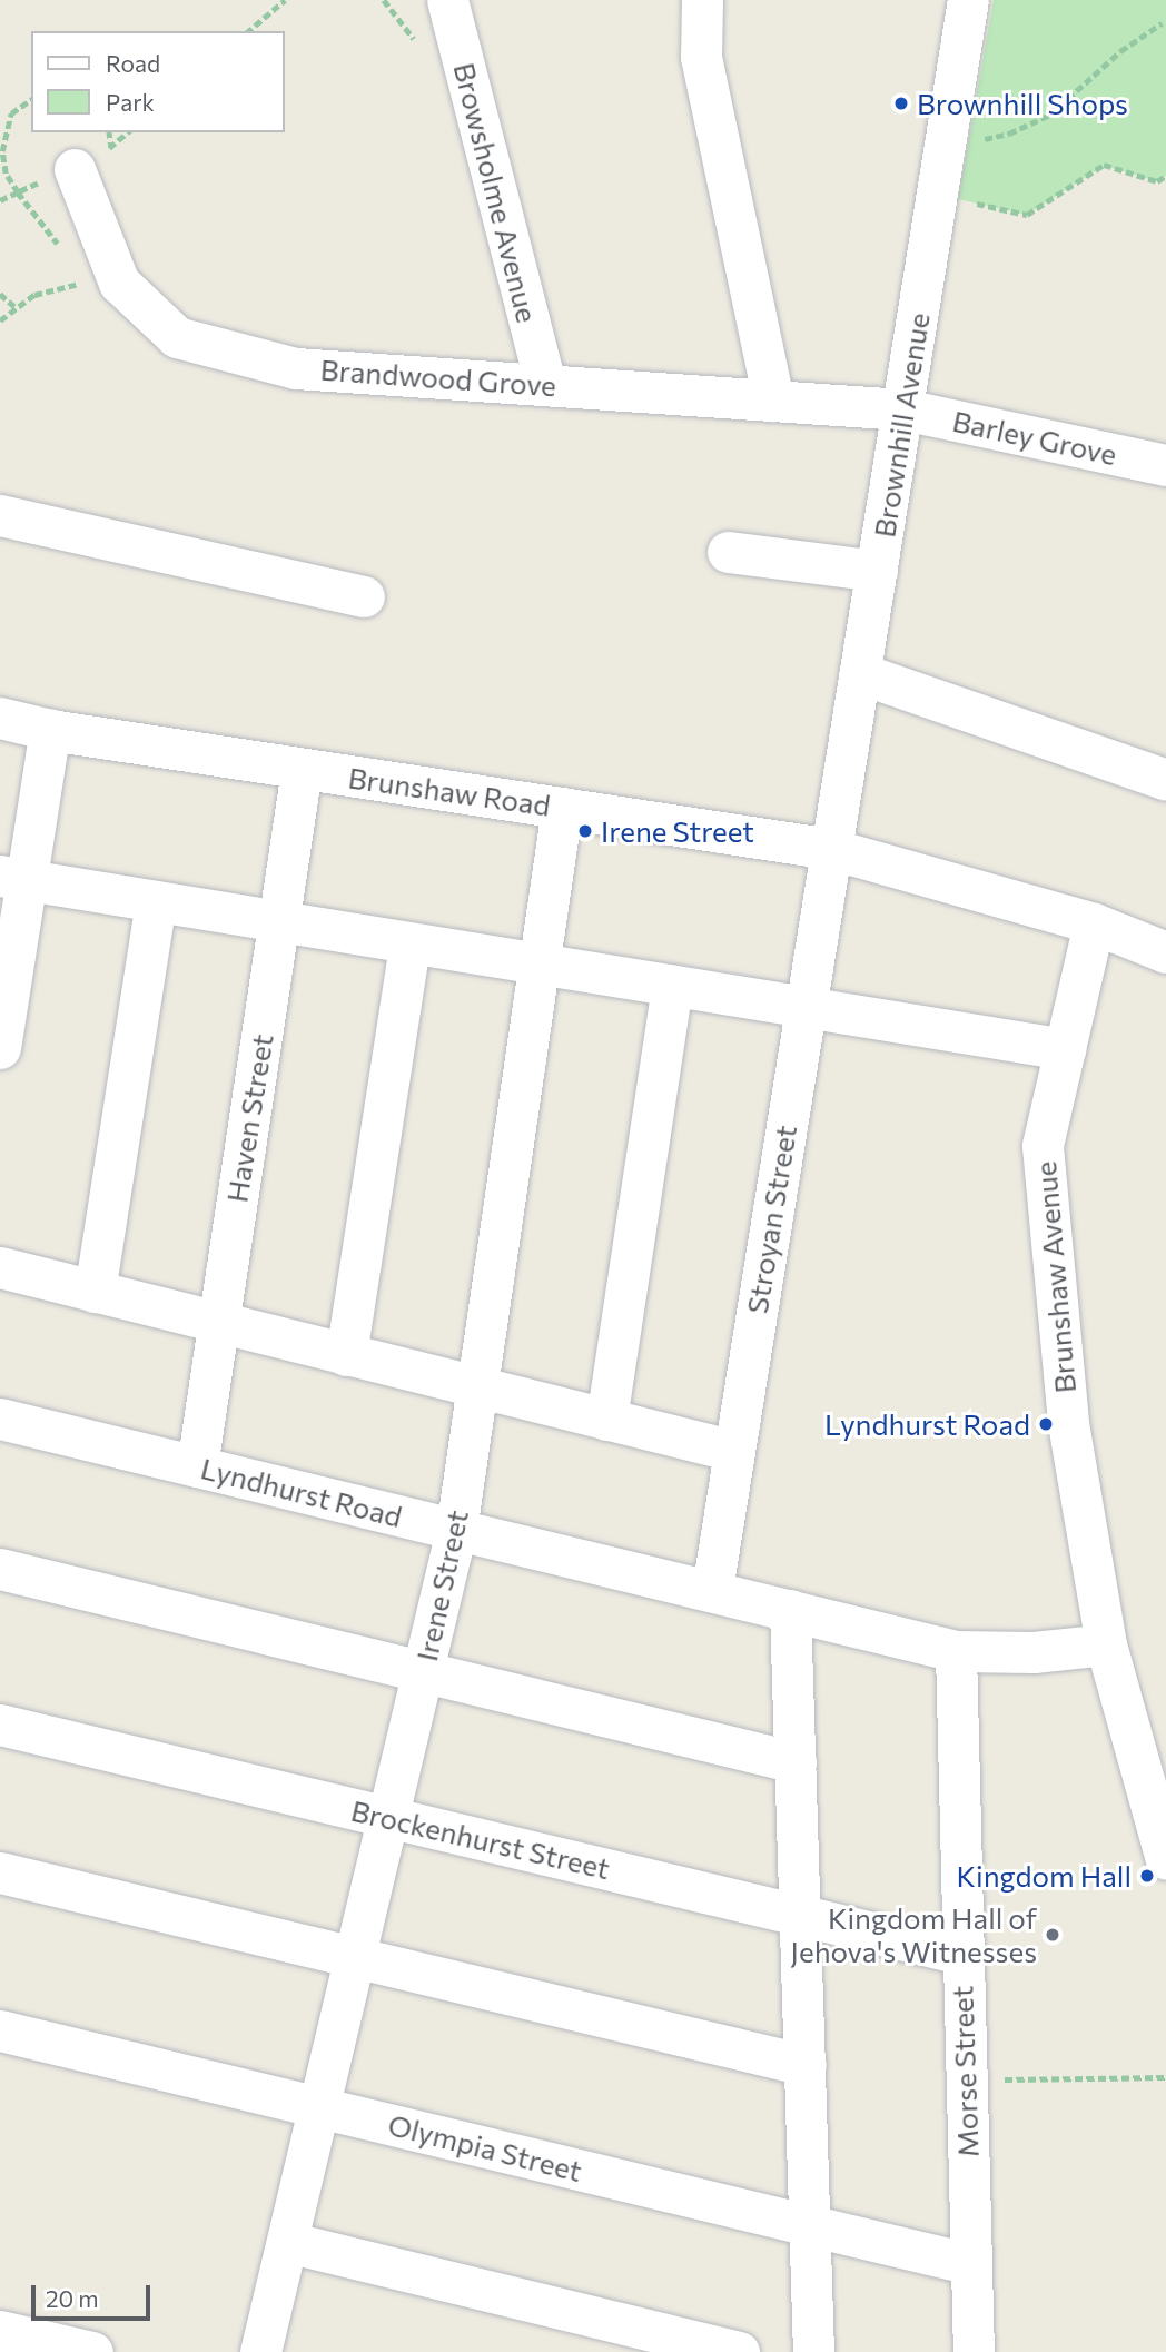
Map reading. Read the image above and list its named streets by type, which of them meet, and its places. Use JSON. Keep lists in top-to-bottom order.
{
  "streets": {
    "street": [
      "Browsholme Avenue",
      "Brandwood Grove",
      "Brownhill Avenue",
      "Barley Grove",
      "Brunshaw Road",
      "Haven Street",
      "Stroyan Street",
      "Brunshaw Avenue",
      "Lyndhurst Road",
      "Irene Street",
      "Brockenhurst Street",
      "Morse Street",
      "Olympia Street"
    ]
  },
  "crossings": [
    ["Browsholme Avenue", "Brandwood Grove"],
    ["Brandwood Grove", "Brownhill Avenue"],
    ["Brandwood Grove", "Barley Grove"],
    ["Brownhill Avenue", "Barley Grove"],
    ["Brownhill Avenue", "Brunshaw Road"],
    ["Brownhill Avenue", "Stroyan Street"],
    ["Brunshaw Road", "Haven Street"],
    ["Brunshaw Road", "Stroyan Street"],
    ["Brunshaw Road", "Brunshaw Avenue"],
    ["Brunshaw Road", "Irene Street"],
    ["Haven Street", "Lyndhurst Road"],
    ["Stroyan Street", "Lyndhurst Road"],
    ["Brunshaw Avenue", "Lyndhurst Road"],
    ["Lyndhurst Road", "Irene Street"],
    ["Lyndhurst Road", "Morse Street"],
    ["Irene Street", "Brockenhurst Street"],
    ["Irene Street", "Olympia Street"],
    ["Brockenhurst Street", "Morse Street"],
    ["Morse Street", "Olympia Street"]
  ],
  "places": [
    "Brownhill Shops",
    "Irene Street",
    "Lyndhurst Road",
    "Kingdom Hall",
    "Kingdom Hall of Jehova's Witnesses"
  ],
  "legend": ["Road", "Park"],
  "scale_bar": "20 m"
}
